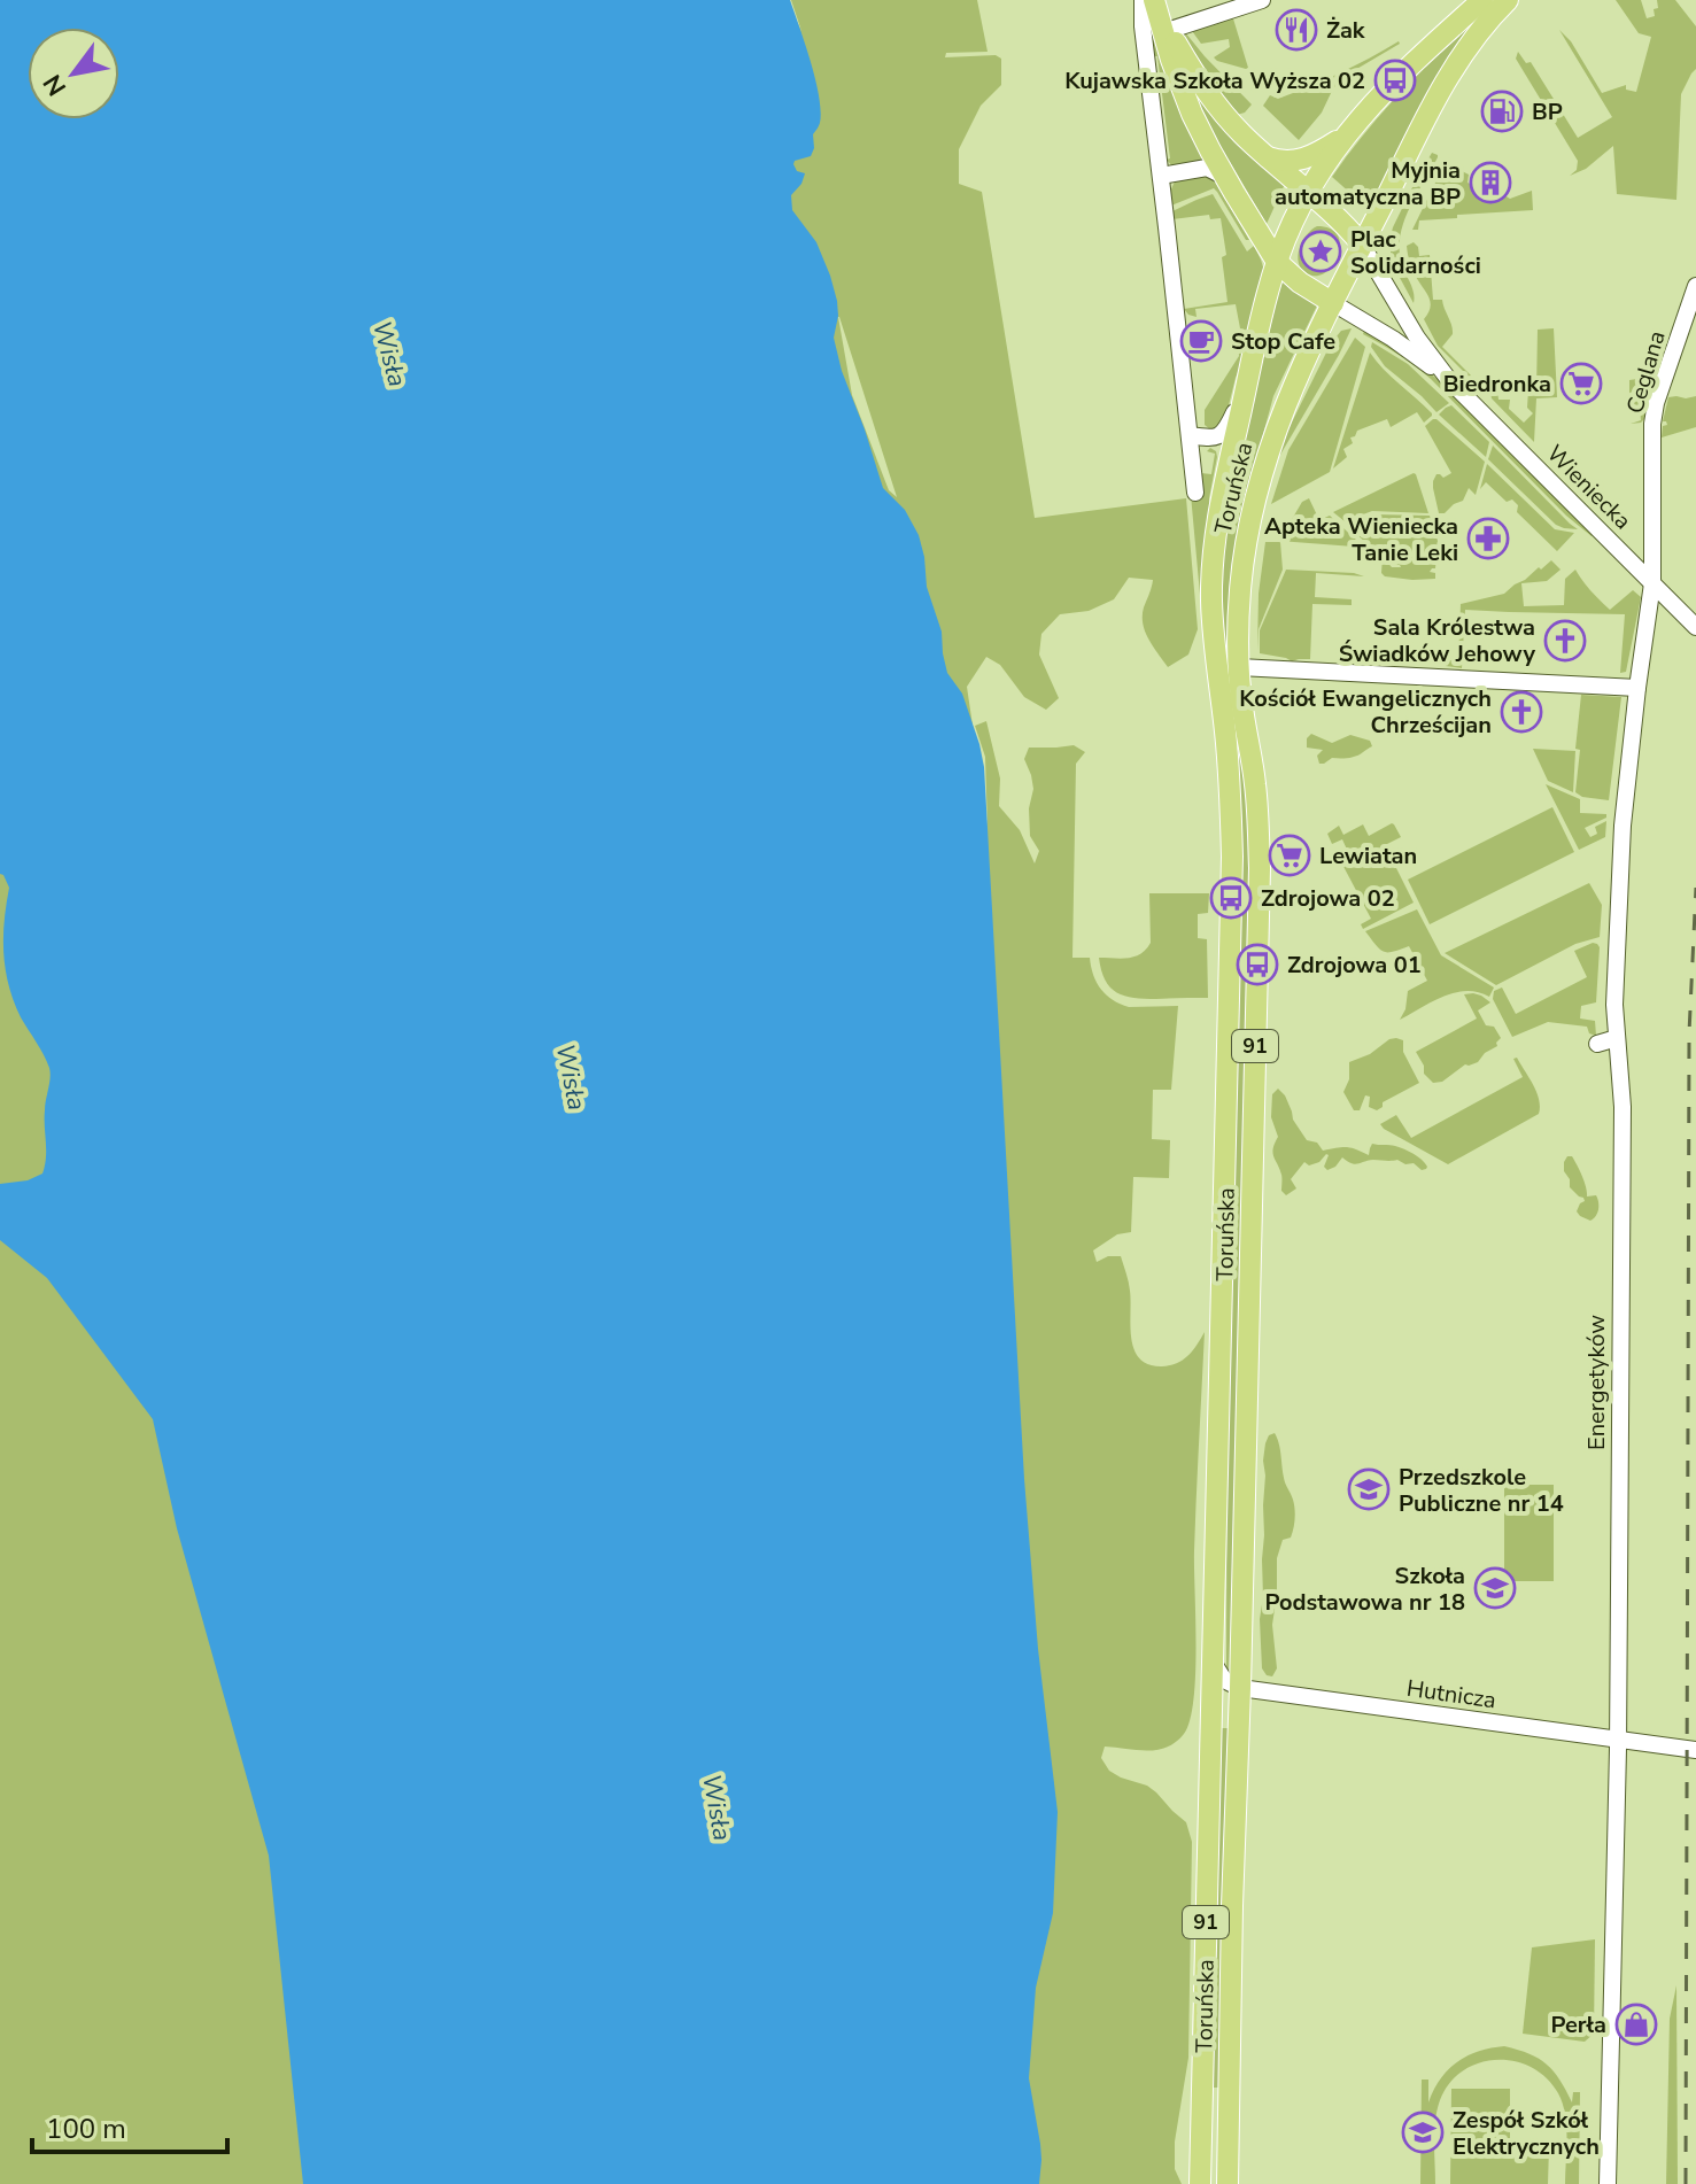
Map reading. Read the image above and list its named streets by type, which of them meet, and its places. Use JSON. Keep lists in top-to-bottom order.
{
  "streets": {
    "main road": ["Toruńska", "91"],
    "street": [
      "Ceglana",
      "Wieniecka",
      "Energetyków",
      "Hutnicza"
    ]
  },
  "crossings": [
    ["Ceglana", "Wieniecka"],
    ["Ceglana", "Energetyków"],
    ["Wieniecka", "Toruńska"],
    ["Wieniecka", "91"],
    ["Wieniecka", "Energetyków"],
    ["Toruńska", "91"],
    ["Toruńska", "Hutnicza"],
    ["Energetyków", "Hutnicza"]
  ],
  "water": ["Wisła"],
  "places": {
    "restaurant": ["Żak"],
    "bus stop": ["Kujawska Szkoła Wyższa 02", "Zdrojowa 02", "Zdrojowa 01"],
    "fuel station": ["BP"],
    "building": ["Myjnia automatyczna BP"],
    "place": ["Plac Solidarności"],
    "cafe": ["Stop Cafe"],
    "supermarket": ["Biedronka", "Lewiatan"],
    "pharmacy": ["Apteka Wieniecka Tanie Leki"],
    "church": ["Sala Królestwa Świadków Jehowy", "Kościół Ewangelicznych Chrześcijan"],
    "school or university": ["Przedszkole Publiczne nr 14", "Szkoła Podstawowa nr 18", "Zespół Szkół Elektrycznych"],
    "shop": ["Perła"]
  },
  "scale_bar": "100 m",
  "north": "bottom left"
}
